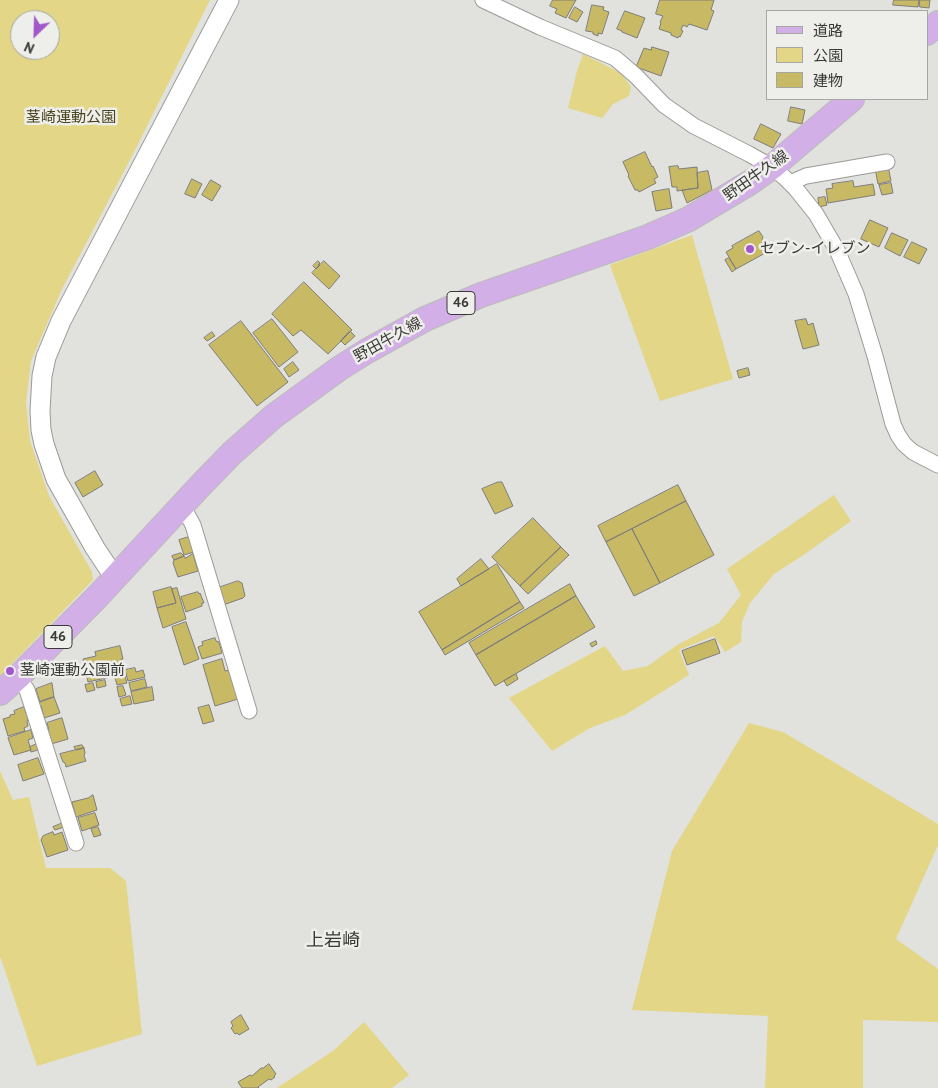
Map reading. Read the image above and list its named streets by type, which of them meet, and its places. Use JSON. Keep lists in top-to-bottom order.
{
  "streets": {
    "main road": ["野田牛久線", "46"]
  },
  "districts": ["上岩崎"],
  "parks": ["茎崎運動公園"],
  "places": ["セブン-イレブン", "茎崎運動公園前"],
  "legend": ["道路", "公園", "建物"],
  "north": "bottom left"
}
